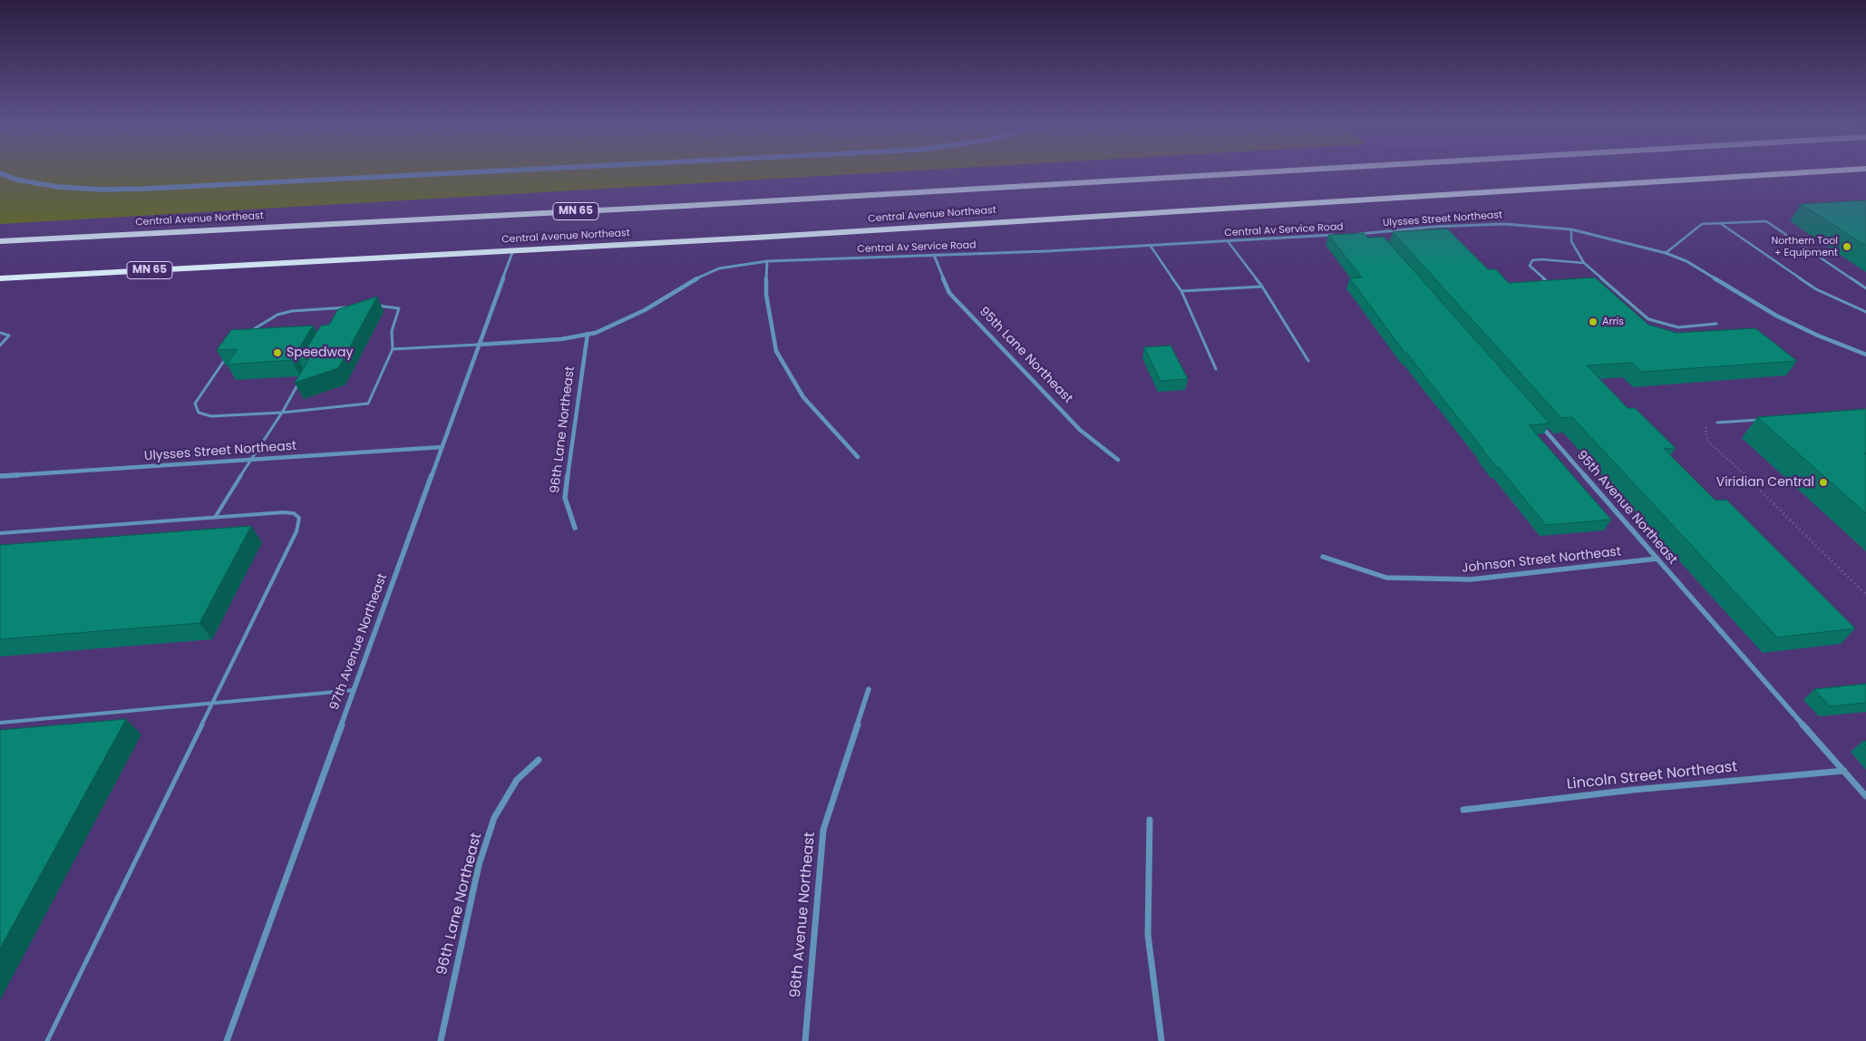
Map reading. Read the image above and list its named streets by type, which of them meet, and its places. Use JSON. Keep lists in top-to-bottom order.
{
  "streets": {
    "highway": ["MN 65", "Central Avenue Northeast"],
    "street": [
      "Ulysses Street Northeast",
      "Central Av Service Road",
      "95th Lane Northeast",
      "96th Lane Northeast",
      "95th Avenue Northeast",
      "Johnson Street Northeast",
      "97th Avenue Northeast",
      "Lincoln Street Northeast",
      "96th Avenue Northeast"
    ]
  },
  "crossings": [
    ["Central Avenue Northeast", "97th Avenue Northeast"],
    ["Ulysses Street Northeast", "Central Av Service Road"],
    ["Ulysses Street Northeast", "97th Avenue Northeast"],
    ["Central Av Service Road", "95th Lane Northeast"],
    ["Central Av Service Road", "96th Lane Northeast"],
    ["Central Av Service Road", "97th Avenue Northeast"],
    ["95th Avenue Northeast", "Johnson Street Northeast"],
    ["95th Avenue Northeast", "Lincoln Street Northeast"]
  ],
  "places": [
    "Northern Tool + Equipment",
    "Arris",
    "Speedway",
    "Viridian Central"
  ]
}
